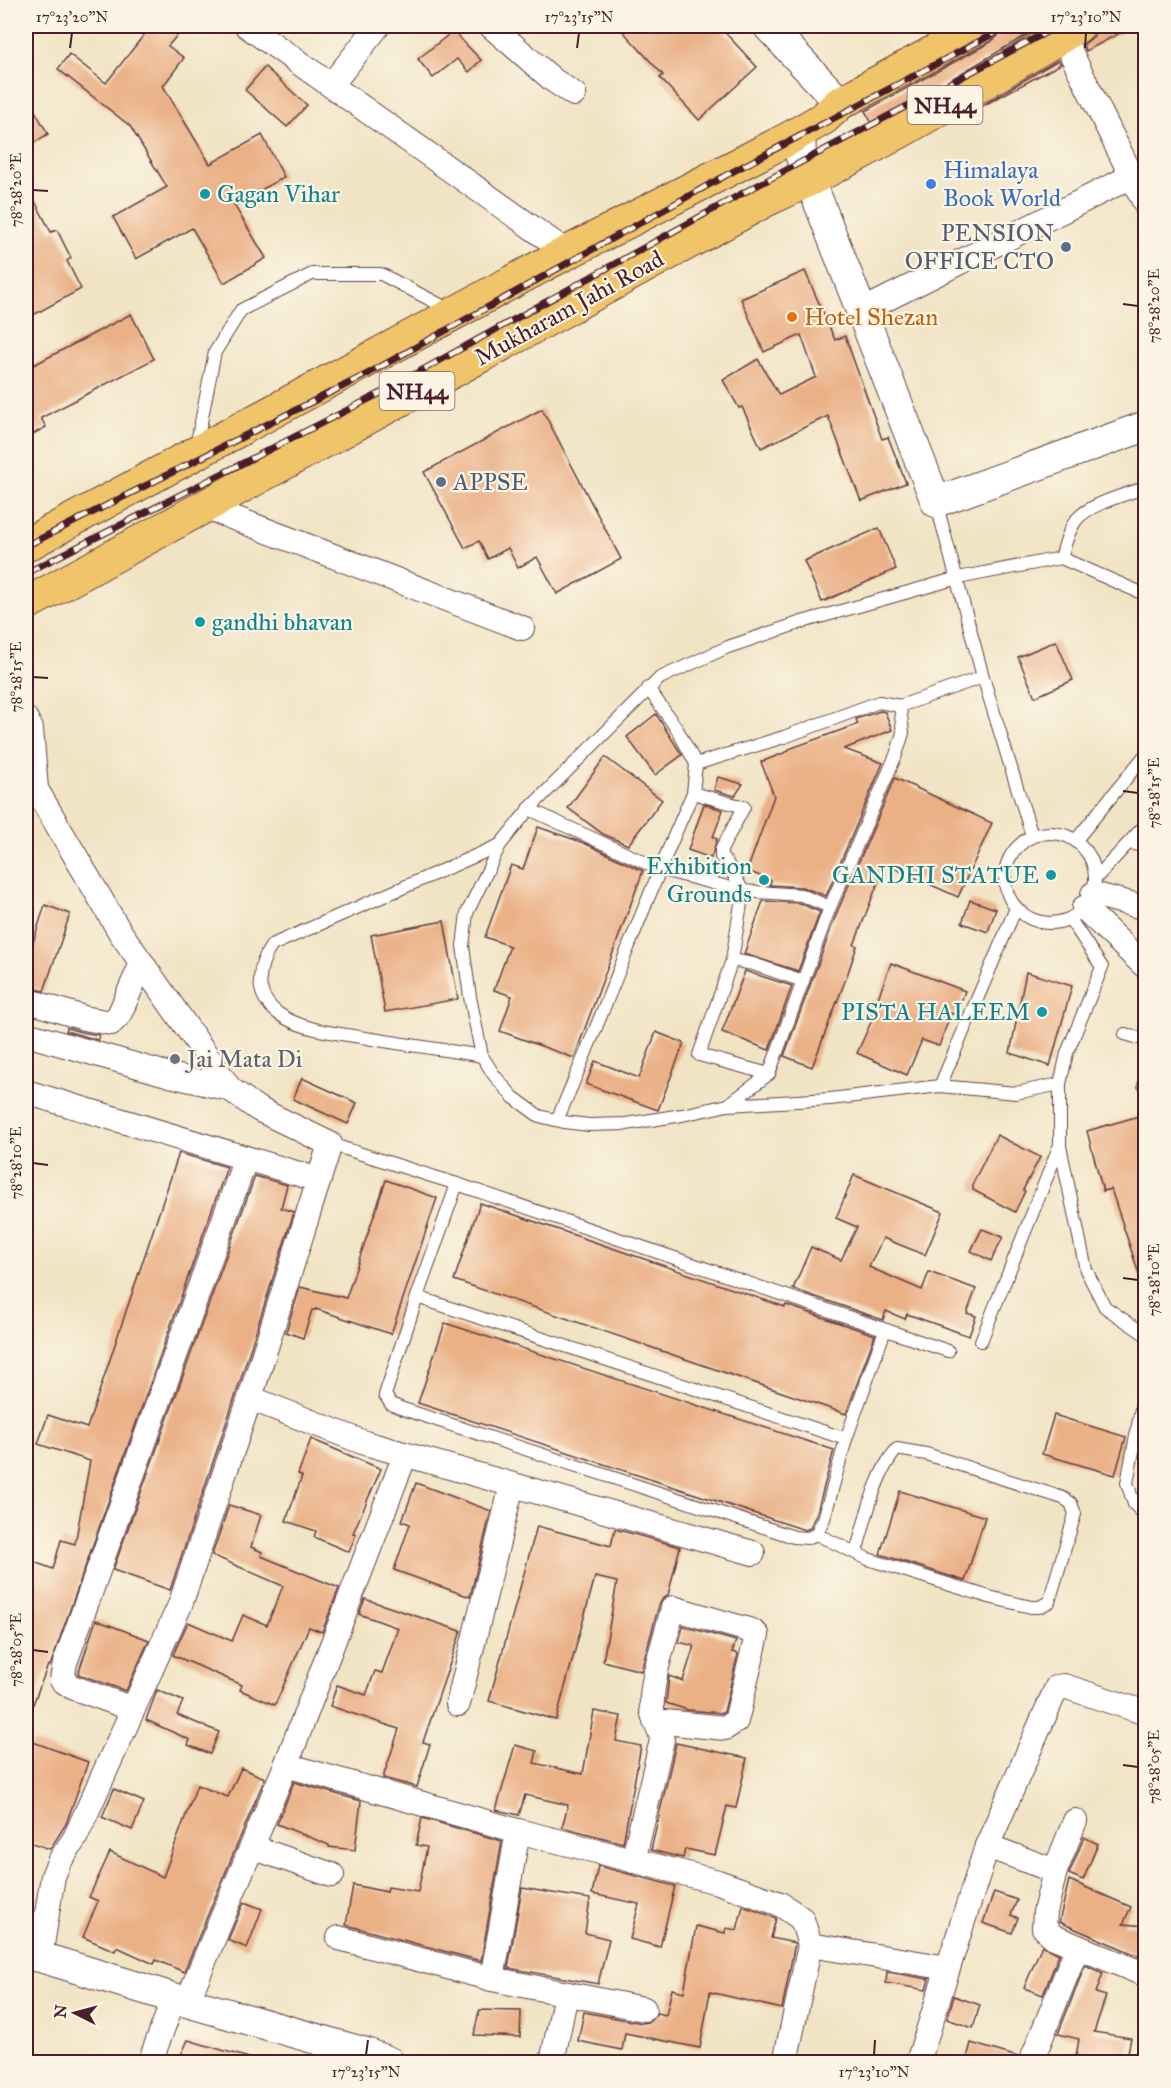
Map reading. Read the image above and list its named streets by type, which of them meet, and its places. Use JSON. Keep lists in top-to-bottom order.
{
  "streets": {
    "highway": ["NH44", "Mukharam Jahi Road"]
  },
  "places": [
    "Himalaya Book World",
    "Gagan Vihar",
    "PENSION OFFICE CTO",
    "Hotel Shezan",
    "APPSE",
    "gandhi bhavan",
    "GANDHI STATUE",
    "Exhibition Grounds",
    "PISTA HALEEM",
    "Jai Mata Di"
  ],
  "north": "left",
  "coordinates": [
    "17°23'20\"N",
    "17°23'15\"N",
    "17°23'10\"N",
    "78°28'20\"E",
    "78°28'15\"E",
    "78°28'10\"E",
    "78°28'05\"E"
  ]
}
